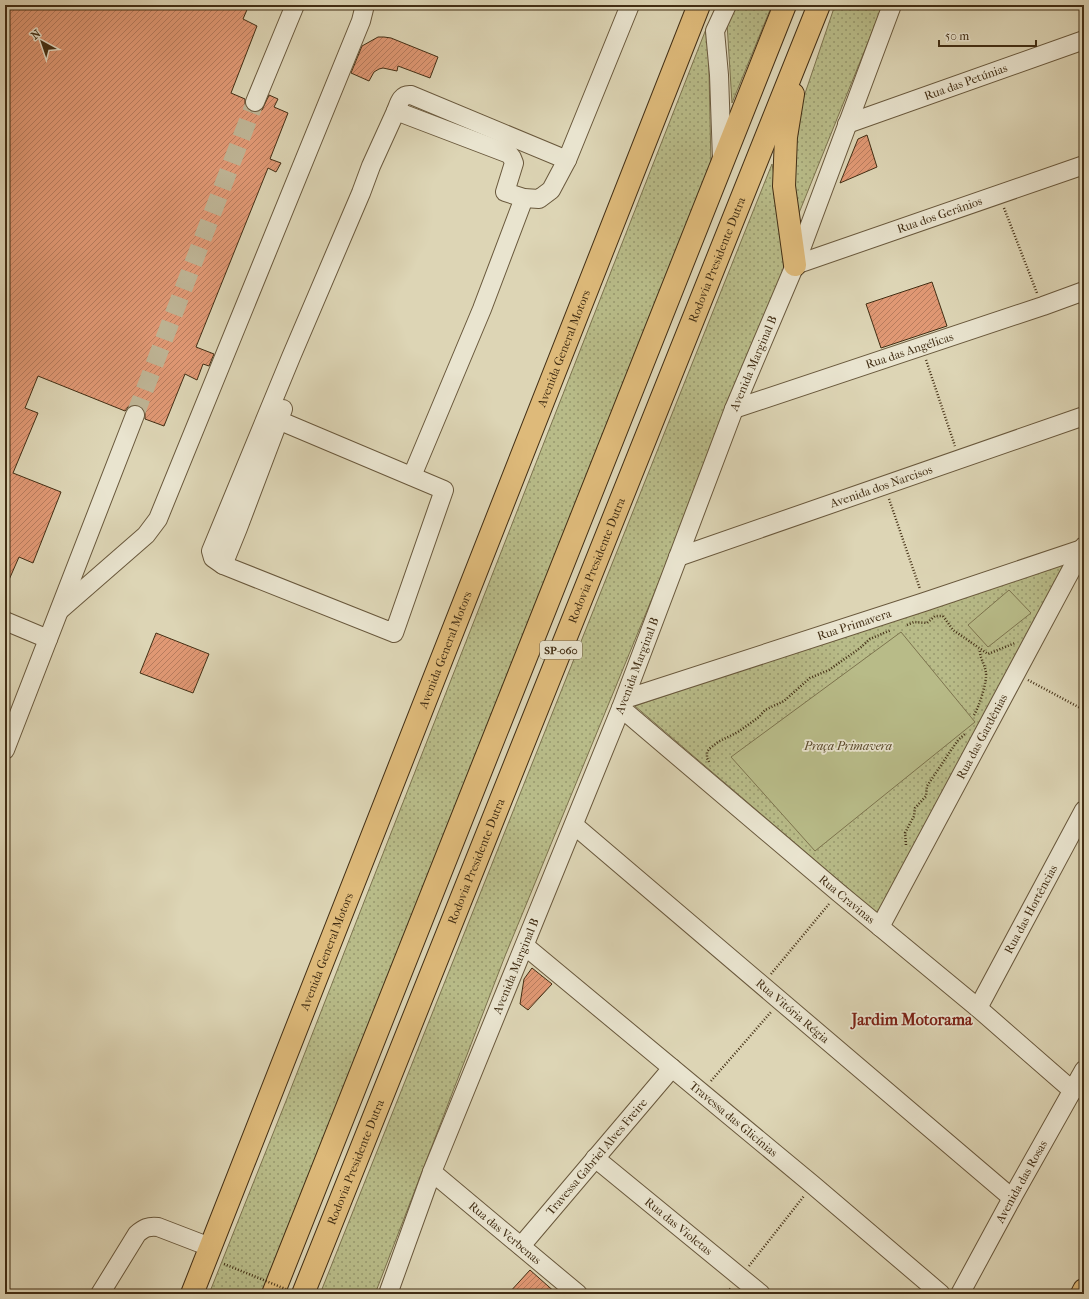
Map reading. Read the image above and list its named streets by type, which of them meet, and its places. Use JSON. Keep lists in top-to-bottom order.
{
  "streets": {
    "main road": ["Rodovia Presidente Dutra", "Avenida General Motors", "SP-060"],
    "street": [
      "Rua das Petúnias",
      "Rua dos Gerânios",
      "Rua das Angélicas",
      "Avenida Marginal B",
      "Avenida dos Narcisos",
      "Rua Primavera",
      "Rua das Gardênias",
      "Rua Cravinas",
      "Rua das Hortências",
      "Rua Vitória Régia",
      "Travessa das Glicínias",
      "Travessa Gabriel Alves Freire",
      "Avenida das Rosas",
      "Rua das Violetas",
      "Rua das Verbenas"
    ]
  },
  "crossings": [
    ["Rua das Petúnias", "Avenida Marginal B"],
    ["Rua dos Gerânios", "Avenida Marginal B"],
    ["Rua das Angélicas", "Avenida Marginal B"],
    ["Avenida Marginal B", "Avenida dos Narcisos"],
    ["Avenida Marginal B", "Rua Primavera"],
    ["Avenida Marginal B", "Rua Cravinas"],
    ["Avenida Marginal B", "Rua Vitória Régia"],
    ["Avenida Marginal B", "Travessa das Glicínias"],
    ["Avenida Marginal B", "Rua das Verbenas"],
    ["Rua Primavera", "Rua das Gardênias"],
    ["Rua Primavera", "Rua Cravinas"],
    ["Rua das Gardênias", "Rua Cravinas"],
    ["Rua Cravinas", "Rua das Hortências"],
    ["Rua Cravinas", "Avenida das Rosas"],
    ["Rua Vitória Régia", "Avenida das Rosas"],
    ["Travessa das Glicínias", "Travessa Gabriel Alves Freire"],
    ["Travessa Gabriel Alves Freire", "Rua das Violetas"],
    ["Travessa Gabriel Alves Freire", "Rua das Verbenas"]
  ],
  "districts": ["Jardim Motorama"],
  "parks": ["Praça Primavera"],
  "scale_bar": "50 m",
  "north": "top left"
}
